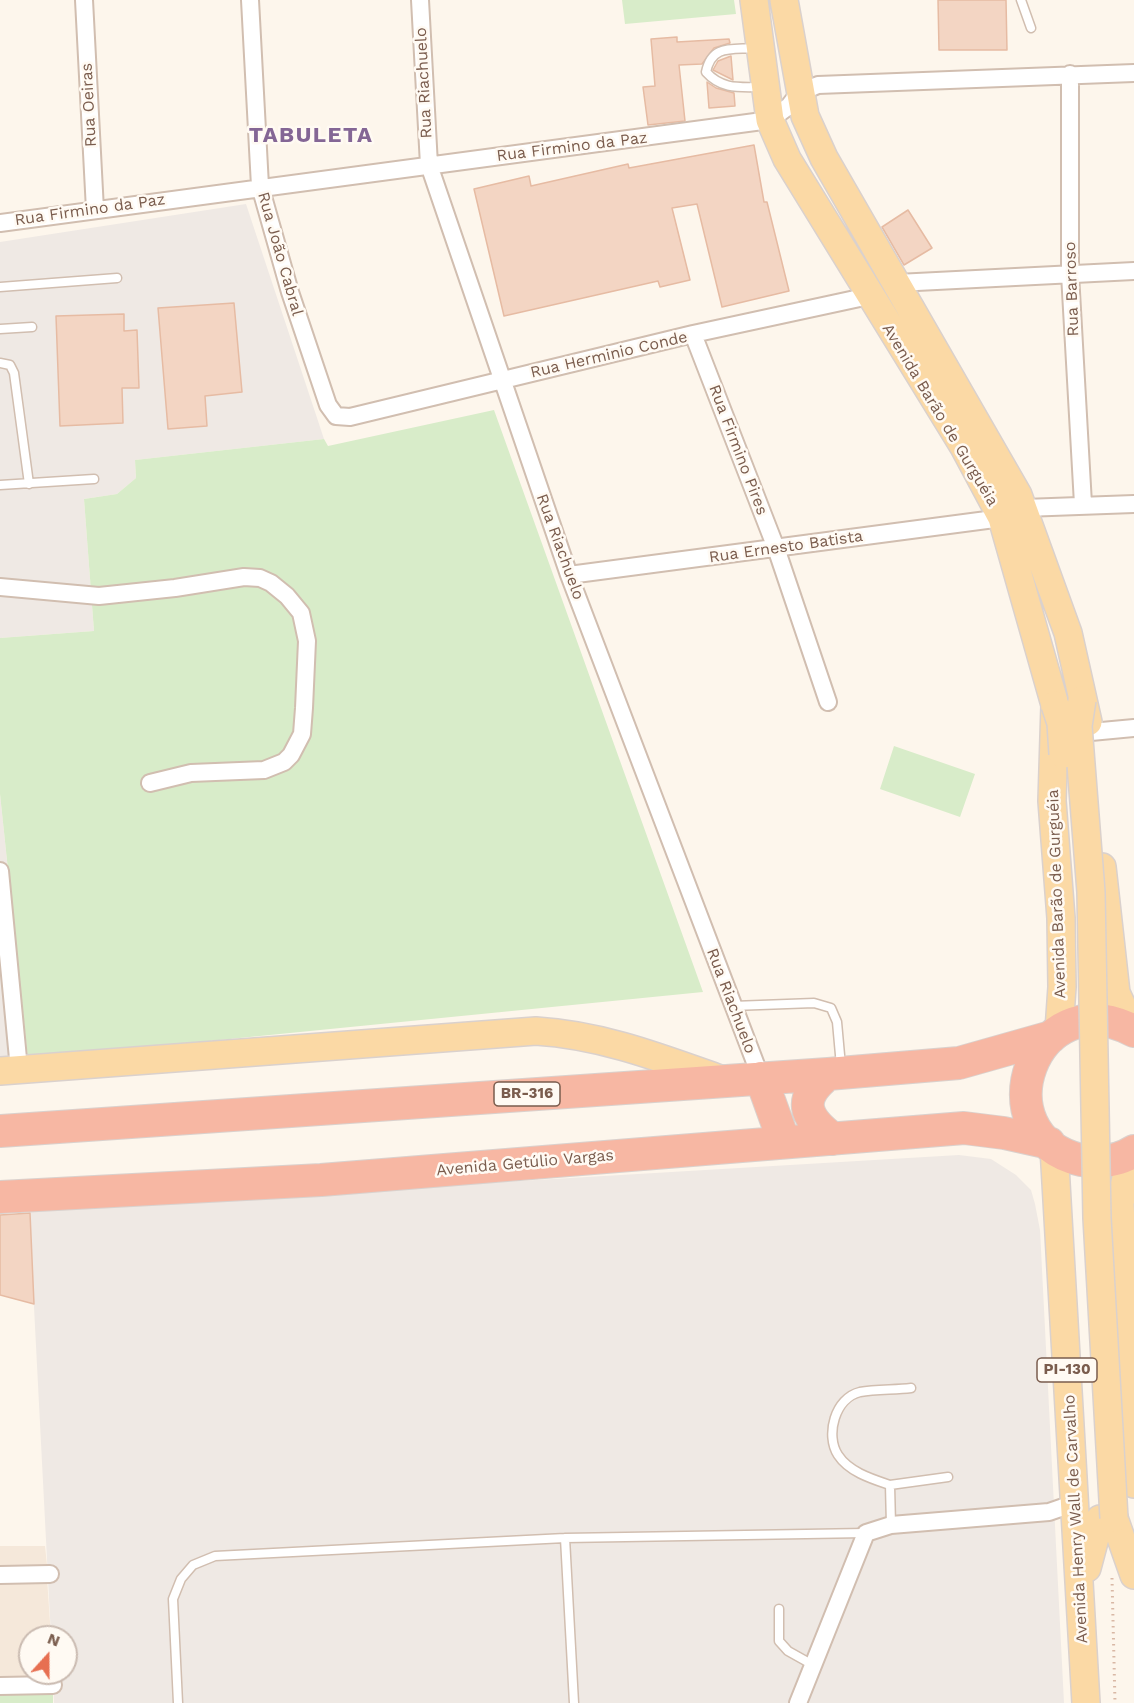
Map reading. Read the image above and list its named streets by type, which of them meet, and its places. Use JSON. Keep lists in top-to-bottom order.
{
  "streets": {
    "highway": ["BR-316", "Avenida Getúlio Vargas"],
    "main road": ["Avenida Barão de Gurguéia", "PI-130", "Avenida Henry Wall de Carvalho"],
    "street": [
      "Rua Riachuelo",
      "Rua Oeiras",
      "Rua Firmino da Paz",
      "Rua João Cabral",
      "Rua Barroso",
      "Rua Herminio Conde",
      "Rua Firmino Pires",
      "Rua Ernesto Batista"
    ]
  },
  "crossings": [
    ["Rua Riachuelo", "Rua Firmino da Paz"],
    ["Rua Riachuelo", "Rua Herminio Conde"],
    ["Rua Riachuelo", "Rua Ernesto Batista"],
    ["Rua Riachuelo", "BR-316"],
    ["Rua Oeiras", "Rua Firmino da Paz"],
    ["Rua Firmino da Paz", "Rua João Cabral"],
    ["Rua Firmino da Paz", "Avenida Barão de Gurguéia"],
    ["Rua João Cabral", "Rua Herminio Conde"],
    ["Rua Barroso", "Rua Ernesto Batista"],
    ["Rua Herminio Conde", "Avenida Barão de Gurguéia"],
    ["Rua Herminio Conde", "Rua Firmino Pires"],
    ["Avenida Barão de Gurguéia", "Rua Ernesto Batista"],
    ["Avenida Barão de Gurguéia", "BR-316"],
    ["Rua Firmino Pires", "Rua Ernesto Batista"],
    ["Avenida Getúlio Vargas", "Avenida Henry Wall de Carvalho"]
  ],
  "districts": ["TABULETA"],
  "north": "top"
}
